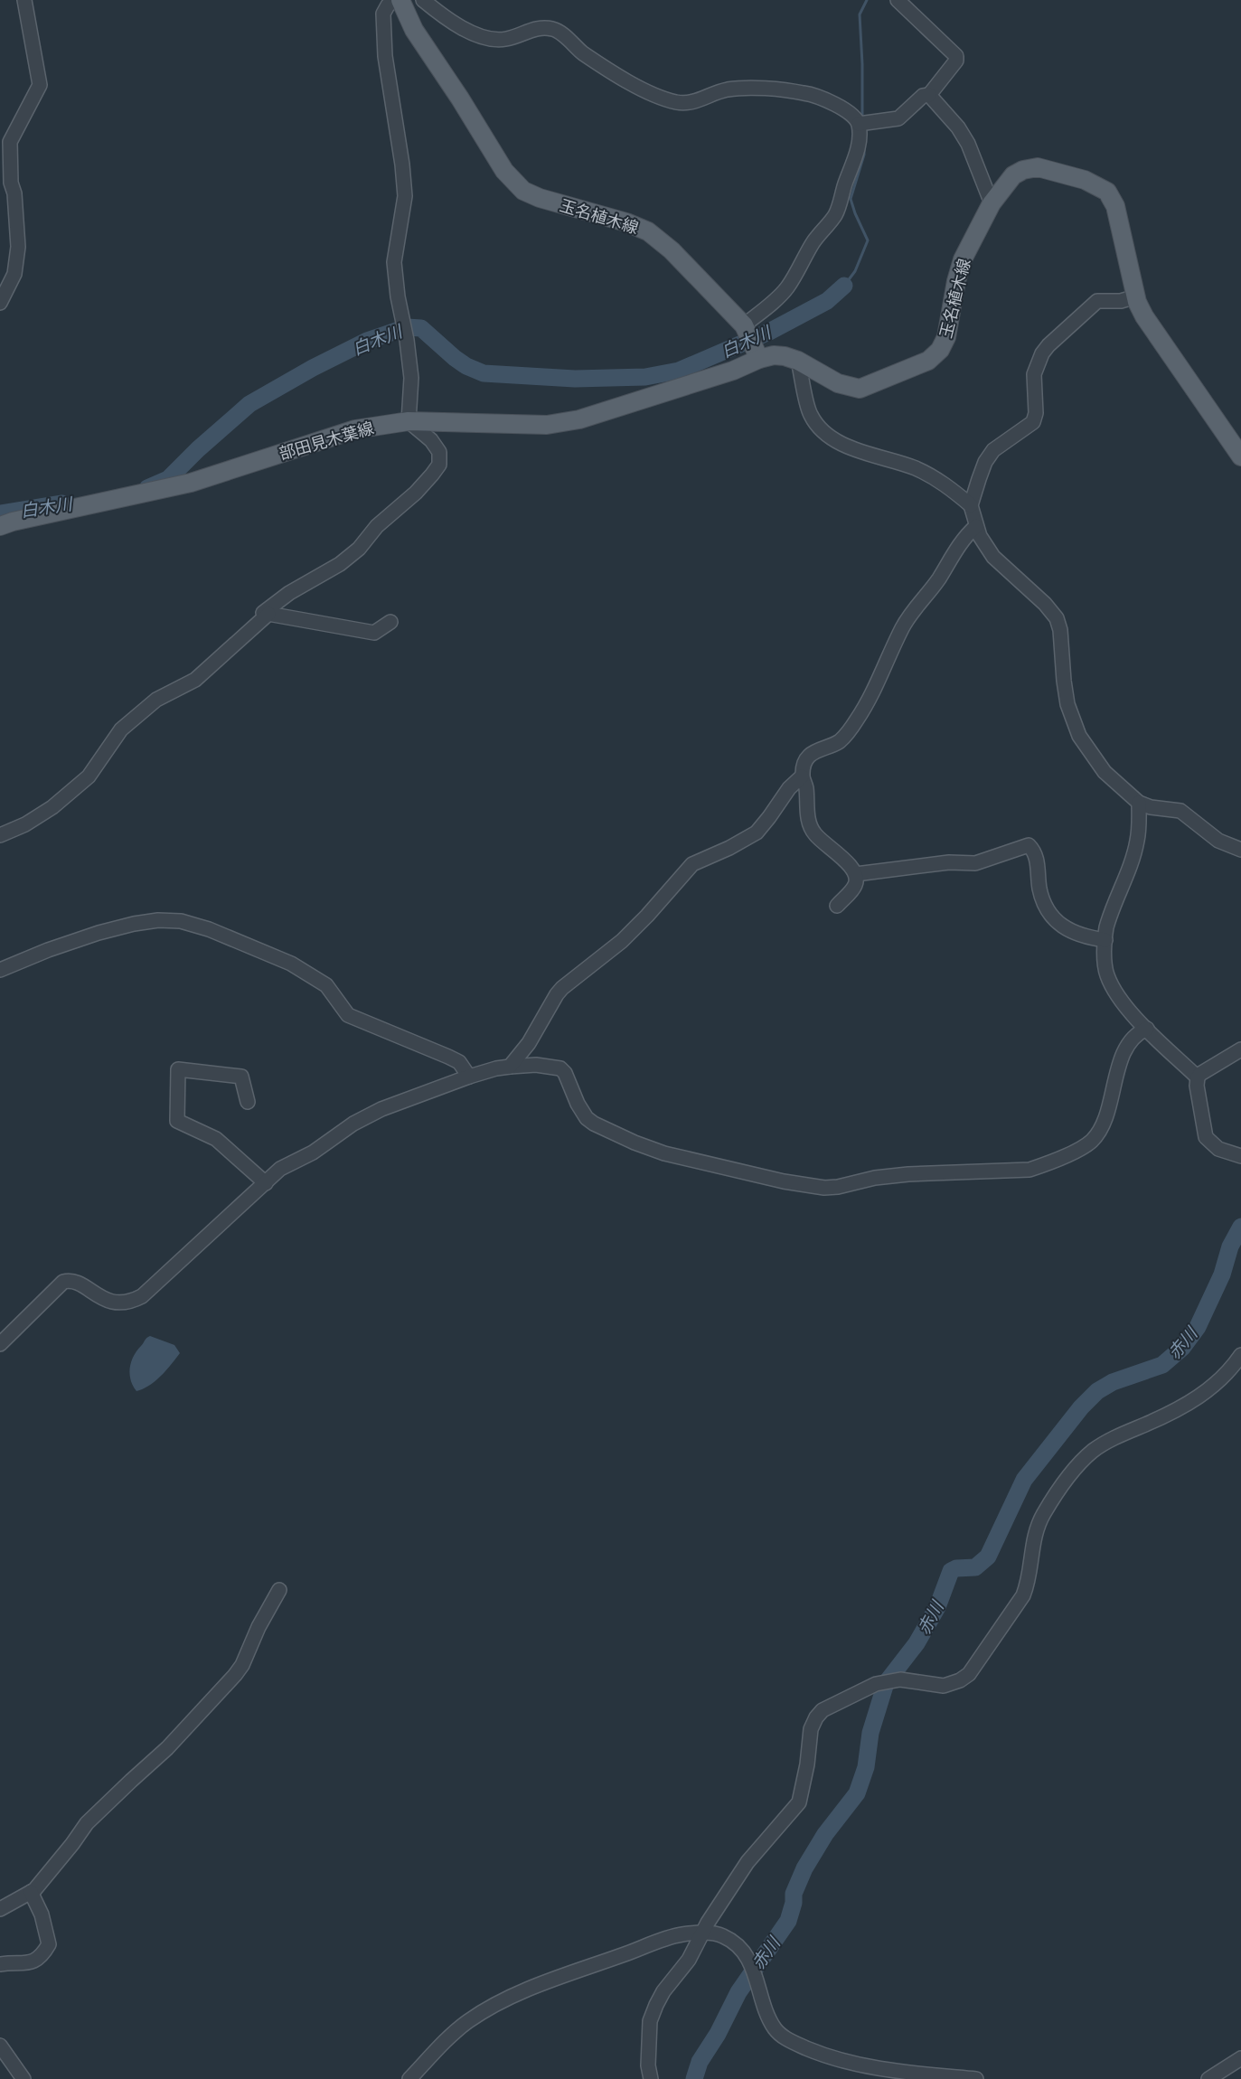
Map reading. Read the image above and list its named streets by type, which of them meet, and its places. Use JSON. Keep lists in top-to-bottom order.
{
  "streets": {
    "main road": ["玉名植木線", "部田見木葉線"]
  },
  "crossings": [
    ["玉名植木線", "部田見木葉線"]
  ],
  "water": ["白木川", "赤川"]
}
